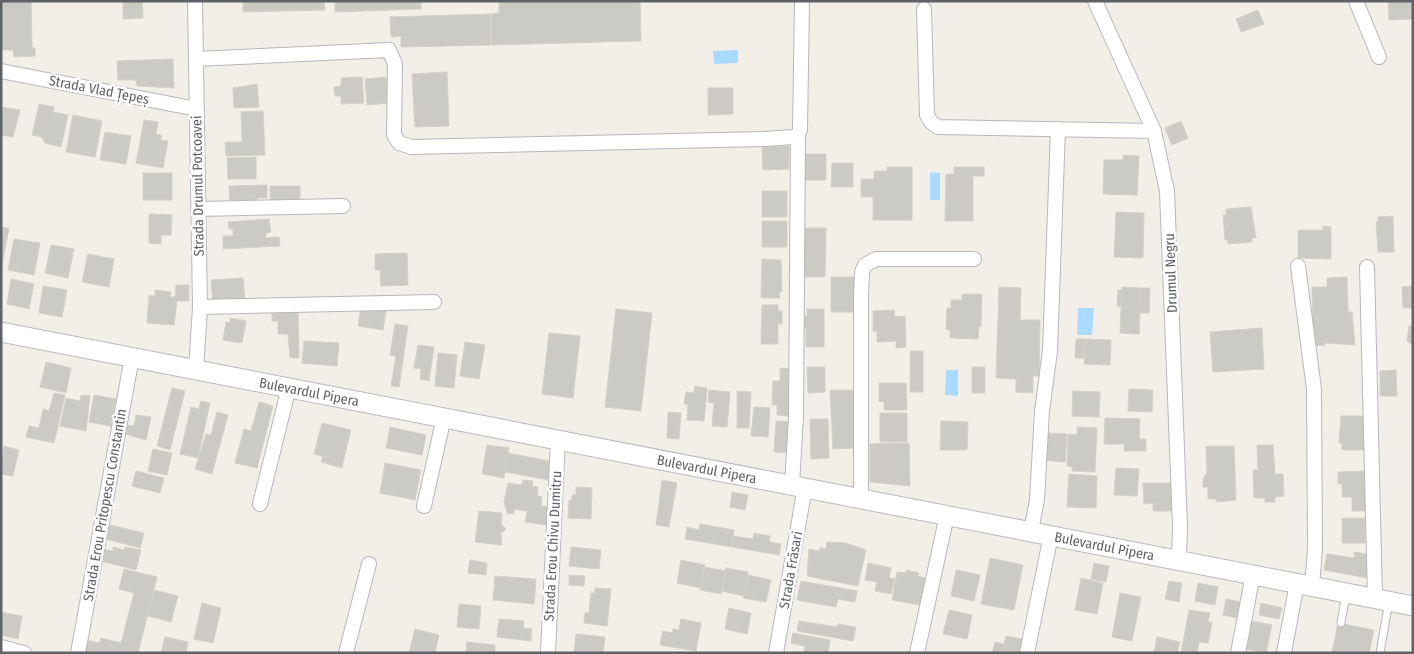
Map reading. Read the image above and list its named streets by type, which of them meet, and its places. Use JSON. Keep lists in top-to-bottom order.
{
  "streets": {
    "main road": ["Bulevardul Pipera"],
    "street": [
      "Strada Vlad Țepeș",
      "Strada Drumul Potcoavei",
      "Drumul Negru",
      "Strada Erou Pritopescu Constantin",
      "Strada Erou Chivu Dumitru",
      "Strada Frăsari"
    ]
  },
  "crossings": [
    ["Strada Vlad Țepeș", "Strada Drumul Potcoavei"],
    ["Strada Drumul Potcoavei", "Bulevardul Pipera"],
    ["Drumul Negru", "Bulevardul Pipera"],
    ["Bulevardul Pipera", "Strada Erou Pritopescu Constantin"],
    ["Bulevardul Pipera", "Strada Erou Chivu Dumitru"],
    ["Bulevardul Pipera", "Strada Frăsari"]
  ]
}
